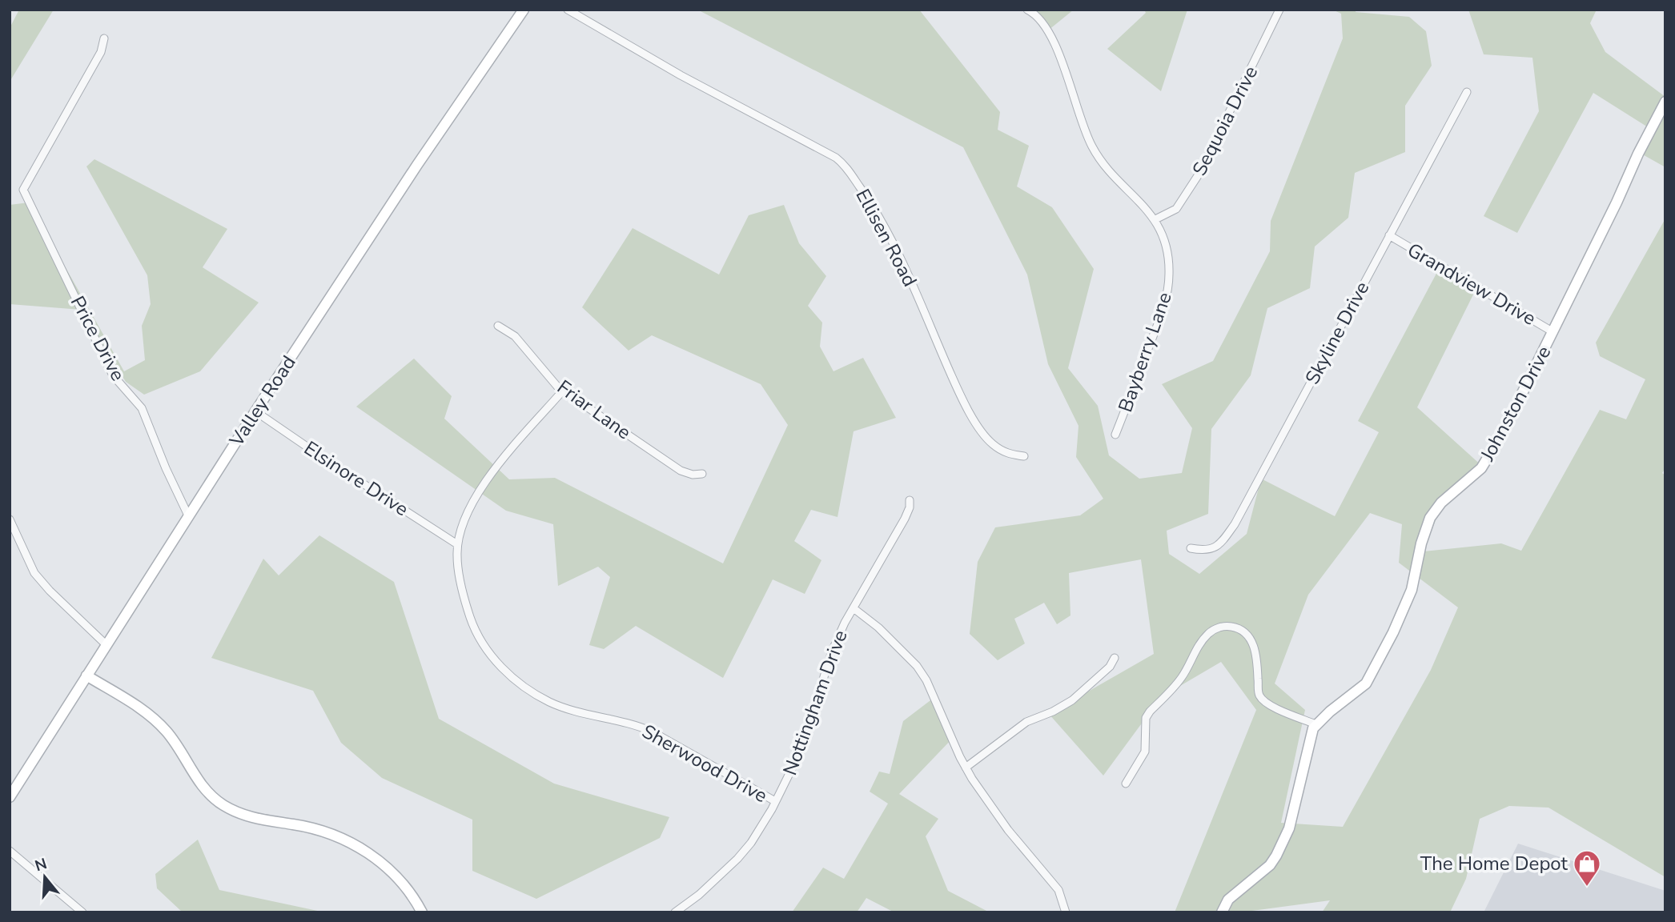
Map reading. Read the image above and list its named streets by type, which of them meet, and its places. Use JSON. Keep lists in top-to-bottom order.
{
  "streets": {
    "street": [
      "Sequoia Drive",
      "Ellisen Road",
      "Grandview Drive",
      "Skyline Drive",
      "Price Drive",
      "Bayberry Lane",
      "Valley Road",
      "Johnston Drive",
      "Friar Lane",
      "Elsinore Drive",
      "Nottingham Drive",
      "Sherwood Drive"
    ]
  },
  "crossings": [
    ["Sequoia Drive", "Bayberry Lane"],
    ["Grandview Drive", "Skyline Drive"],
    ["Grandview Drive", "Johnston Drive"],
    ["Price Drive", "Valley Road"],
    ["Valley Road", "Elsinore Drive"],
    ["Friar Lane", "Sherwood Drive"],
    ["Elsinore Drive", "Sherwood Drive"],
    ["Nottingham Drive", "Sherwood Drive"]
  ],
  "places": {
    "shop": ["The Home Depot"]
  },
  "north": "top"
}
